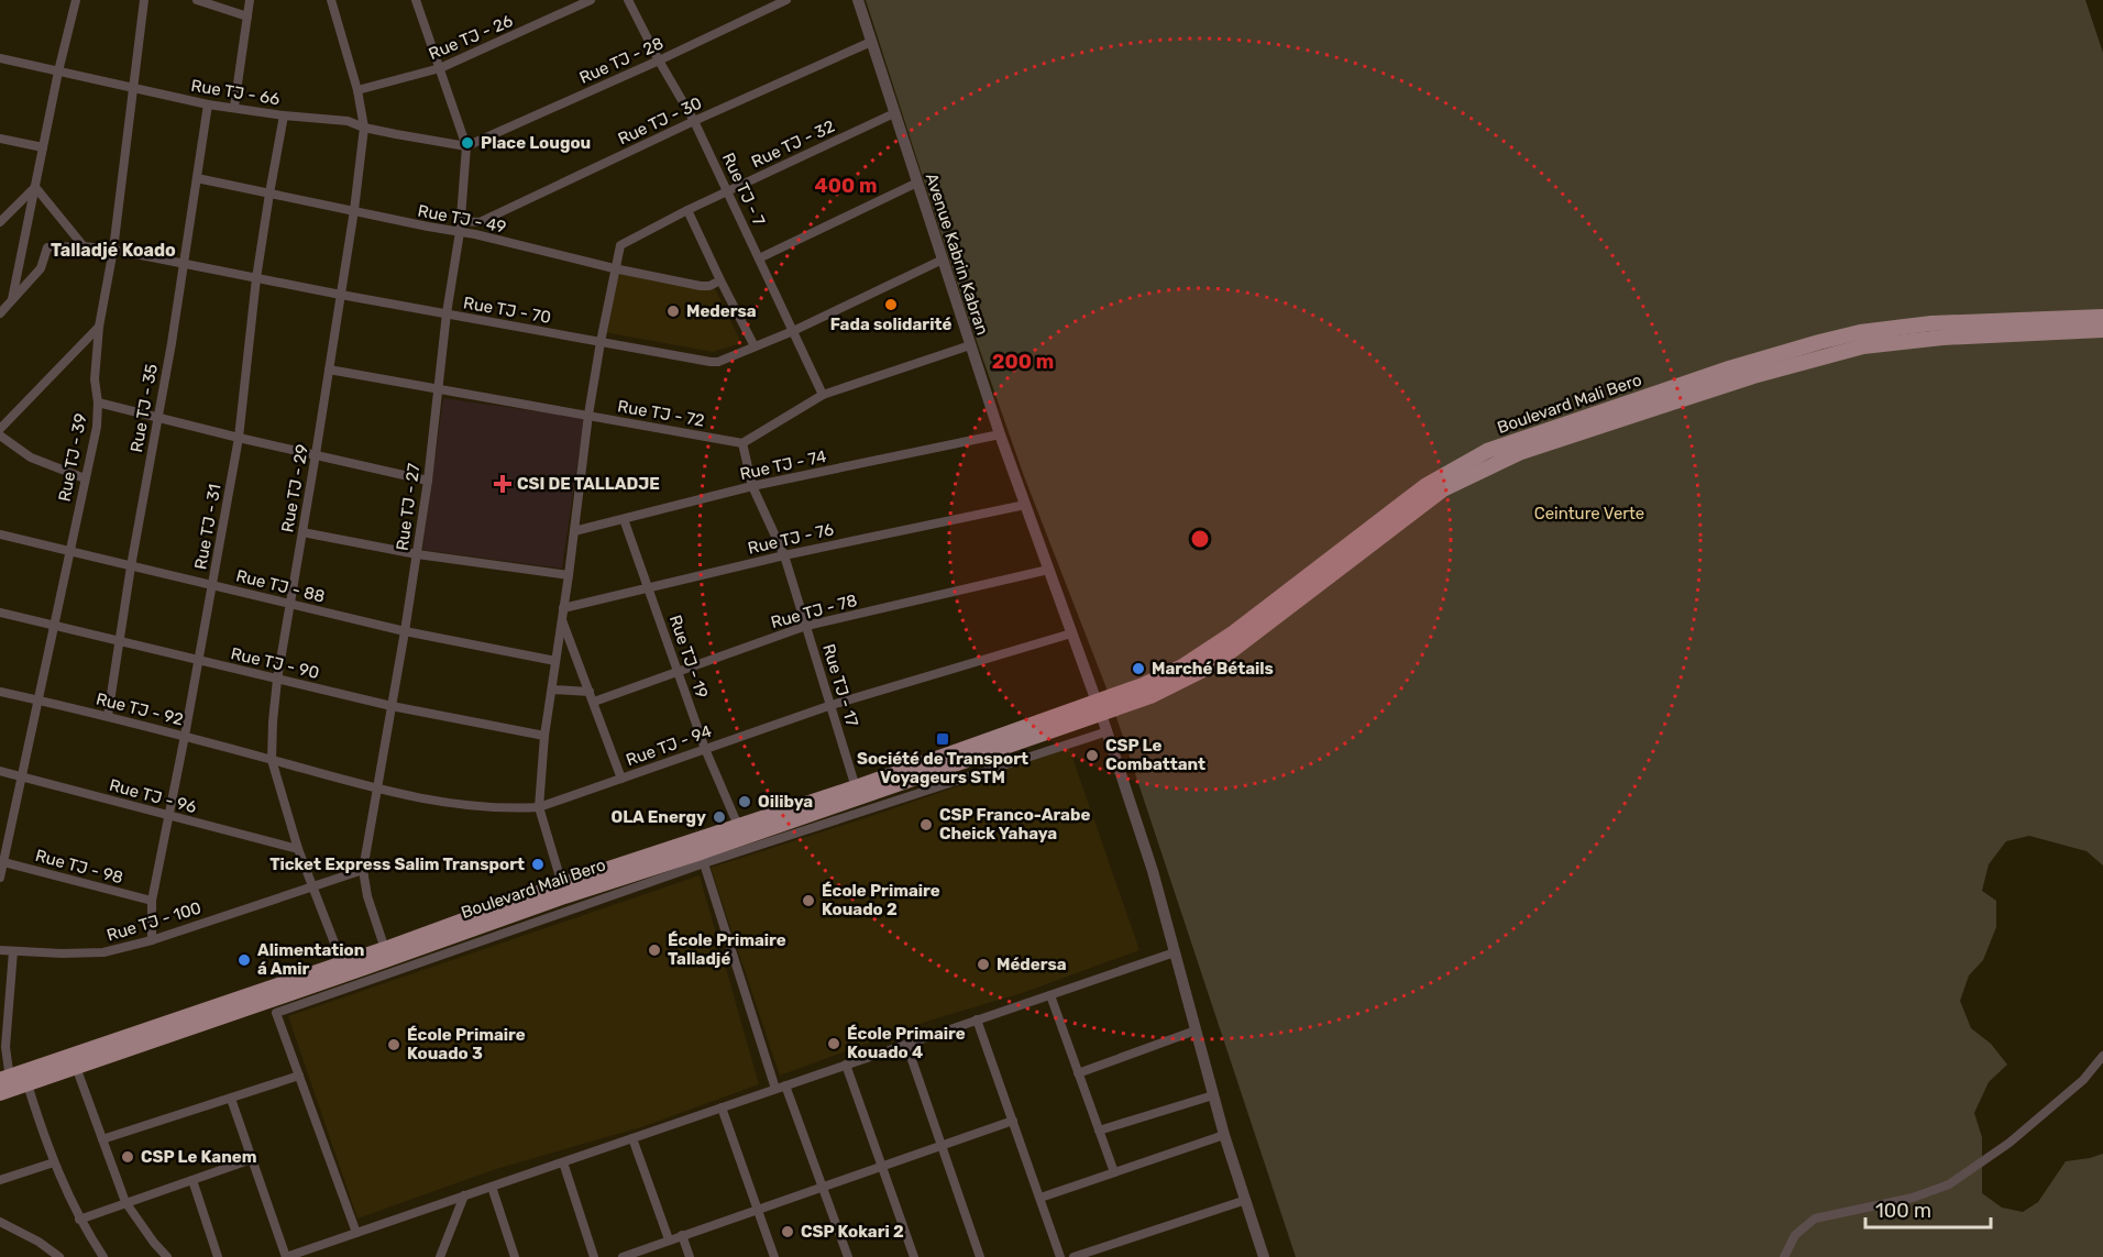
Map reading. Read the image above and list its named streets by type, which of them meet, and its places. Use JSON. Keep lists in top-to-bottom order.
{
  "streets": {
    "main road": ["Boulevard Mali Bero"],
    "street": [
      "Rue TJ - 26",
      "Rue TJ - 28",
      "Rue TJ - 66",
      "Rue TJ - 30",
      "Rue TJ - 32",
      "Rue TJ - 7",
      "Rue TJ - 49",
      "Avenue Kabrin Kabran",
      "Rue TJ - 70",
      "Rue TJ - 35",
      "Rue TJ - 72",
      "Rue TJ - 39",
      "Rue TJ - 74",
      "Rue TJ - 29",
      "Rue TJ - 27",
      "Rue TJ - 31",
      "Rue TJ - 76",
      "Rue TJ - 88",
      "Rue TJ - 78",
      "Rue TJ - 19",
      "Rue TJ - 90",
      "Rue TJ - 17",
      "Rue TJ - 92",
      "Rue TJ - 94",
      "Rue TJ - 96",
      "Rue TJ - 98",
      "Rue TJ - 100"
    ]
  },
  "crossings": [
    ["Rue TJ - 26", "Rue TJ - 29"],
    ["Rue TJ - 28", "Rue TJ - 66"],
    ["Rue TJ - 28", "Rue TJ - 7"],
    ["Rue TJ - 28", "Rue TJ - 27"],
    ["Rue TJ - 66", "Rue TJ - 35"],
    ["Rue TJ - 66", "Rue TJ - 39"],
    ["Rue TJ - 66", "Rue TJ - 29"],
    ["Rue TJ - 66", "Rue TJ - 27"],
    ["Rue TJ - 66", "Rue TJ - 31"],
    ["Rue TJ - 30", "Rue TJ - 7"],
    ["Rue TJ - 30", "Avenue Kabrin Kabran"],
    ["Rue TJ - 30", "Rue TJ - 27"],
    ["Rue TJ - 32", "Rue TJ - 7"],
    ["Rue TJ - 32", "Rue TJ - 49"],
    ["Rue TJ - 32", "Avenue Kabrin Kabran"],
    ["Rue TJ - 32", "Rue TJ - 70"],
    ["Rue TJ - 32", "Rue TJ - 72"],
    ["Rue TJ - 32", "Rue TJ - 74"],
    ["Rue TJ - 32", "Rue TJ - 76"],
    ["Rue TJ - 32", "Rue TJ - 88"],
    ["Rue TJ - 32", "Rue TJ - 90"],
    ["Rue TJ - 32", "Rue TJ - 94"],
    ["Rue TJ - 7", "Rue TJ - 70"],
    ["Rue TJ - 49", "Rue TJ - 35"],
    ["Rue TJ - 49", "Rue TJ - 29"],
    ["Rue TJ - 49", "Rue TJ - 27"],
    ["Rue TJ - 49", "Rue TJ - 31"],
    ["Avenue Kabrin Kabran", "Rue TJ - 70"],
    ["Avenue Kabrin Kabran", "Rue TJ - 74"],
    ["Avenue Kabrin Kabran", "Rue TJ - 76"],
    ["Avenue Kabrin Kabran", "Rue TJ - 78"],
    ["Avenue Kabrin Kabran", "Rue TJ - 94"],
    ["Rue TJ - 70", "Rue TJ - 35"],
    ["Rue TJ - 70", "Rue TJ - 39"],
    ["Rue TJ - 70", "Rue TJ - 29"],
    ["Rue TJ - 70", "Rue TJ - 27"],
    ["Rue TJ - 70", "Rue TJ - 31"],
    ["Boulevard Mali Bero", "Rue TJ - 29"],
    ["Boulevard Mali Bero", "Rue TJ - 27"],
    ["Boulevard Mali Bero", "Rue TJ - 19"],
    ["Boulevard Mali Bero", "Rue TJ - 17"],
    ["Rue TJ - 35", "Rue TJ - 88"],
    ["Rue TJ - 35", "Rue TJ - 90"],
    ["Rue TJ - 35", "Rue TJ - 92"],
    ["Rue TJ - 72", "Rue TJ - 29"],
    ["Rue TJ - 72", "Rue TJ - 27"],
    ["Rue TJ - 72", "Rue TJ - 17"],
    ["Rue TJ - 39", "Rue TJ - 88"],
    ["Rue TJ - 39", "Rue TJ - 90"],
    ["Rue TJ - 39", "Rue TJ - 92"],
    ["Rue TJ - 39", "Rue TJ - 96"],
    ["Rue TJ - 39", "Rue TJ - 98"],
    ["Rue TJ - 74", "Rue TJ - 19"],
    ["Rue TJ - 74", "Rue TJ - 17"],
    ["Rue TJ - 29", "Rue TJ - 88"],
    ["Rue TJ - 29", "Rue TJ - 90"],
    ["Rue TJ - 29", "Rue TJ - 92"],
    ["Rue TJ - 29", "Rue TJ - 94"],
    ["Rue TJ - 29", "Rue TJ - 96"],
    ["Rue TJ - 29", "Rue TJ - 100"],
    ["Rue TJ - 27", "Rue TJ - 88"],
    ["Rue TJ - 27", "Rue TJ - 90"],
    ["Rue TJ - 27", "Rue TJ - 94"],
    ["Rue TJ - 31", "Rue TJ - 88"],
    ["Rue TJ - 31", "Rue TJ - 90"],
    ["Rue TJ - 31", "Rue TJ - 92"],
    ["Rue TJ - 31", "Rue TJ - 96"],
    ["Rue TJ - 31", "Rue TJ - 98"],
    ["Rue TJ - 31", "Rue TJ - 100"],
    ["Rue TJ - 76", "Rue TJ - 19"],
    ["Rue TJ - 76", "Rue TJ - 17"],
    ["Rue TJ - 78", "Rue TJ - 19"],
    ["Rue TJ - 78", "Rue TJ - 17"],
    ["Rue TJ - 19", "Rue TJ - 94"],
    ["Rue TJ - 17", "Rue TJ - 94"],
    ["Rue TJ - 92", "Rue TJ - 94"]
  ],
  "districts": ["Talladjé Koado"],
  "parks": ["Ceinture Verte"],
  "places": {
    "other": [
      "Place Lougou",
      "Fada solidarité",
      "Medersa",
      "Marché Bétails",
      "CSP Le Combattant",
      "Oilibya",
      "OLA Energy",
      "CSP Franco-Arabe Cheick Yahaya",
      "Ticket Express Salim Transport",
      "École Primaire Kouado 2",
      "École Primaire Talladjé",
      "Alimentation á Amir",
      "Médersa",
      "École Primaire Kouado 4",
      "École Primaire Kouado 3",
      "CSP Le Kanem",
      "CSP Kokari 2"
    ],
    "health": ["CSI DE TALLADJE"],
    "transit": ["Société de Transport Voyageurs STM"]
  },
  "scale_bar": "100 m",
  "rings": ["400 m", "200 m"]
}
